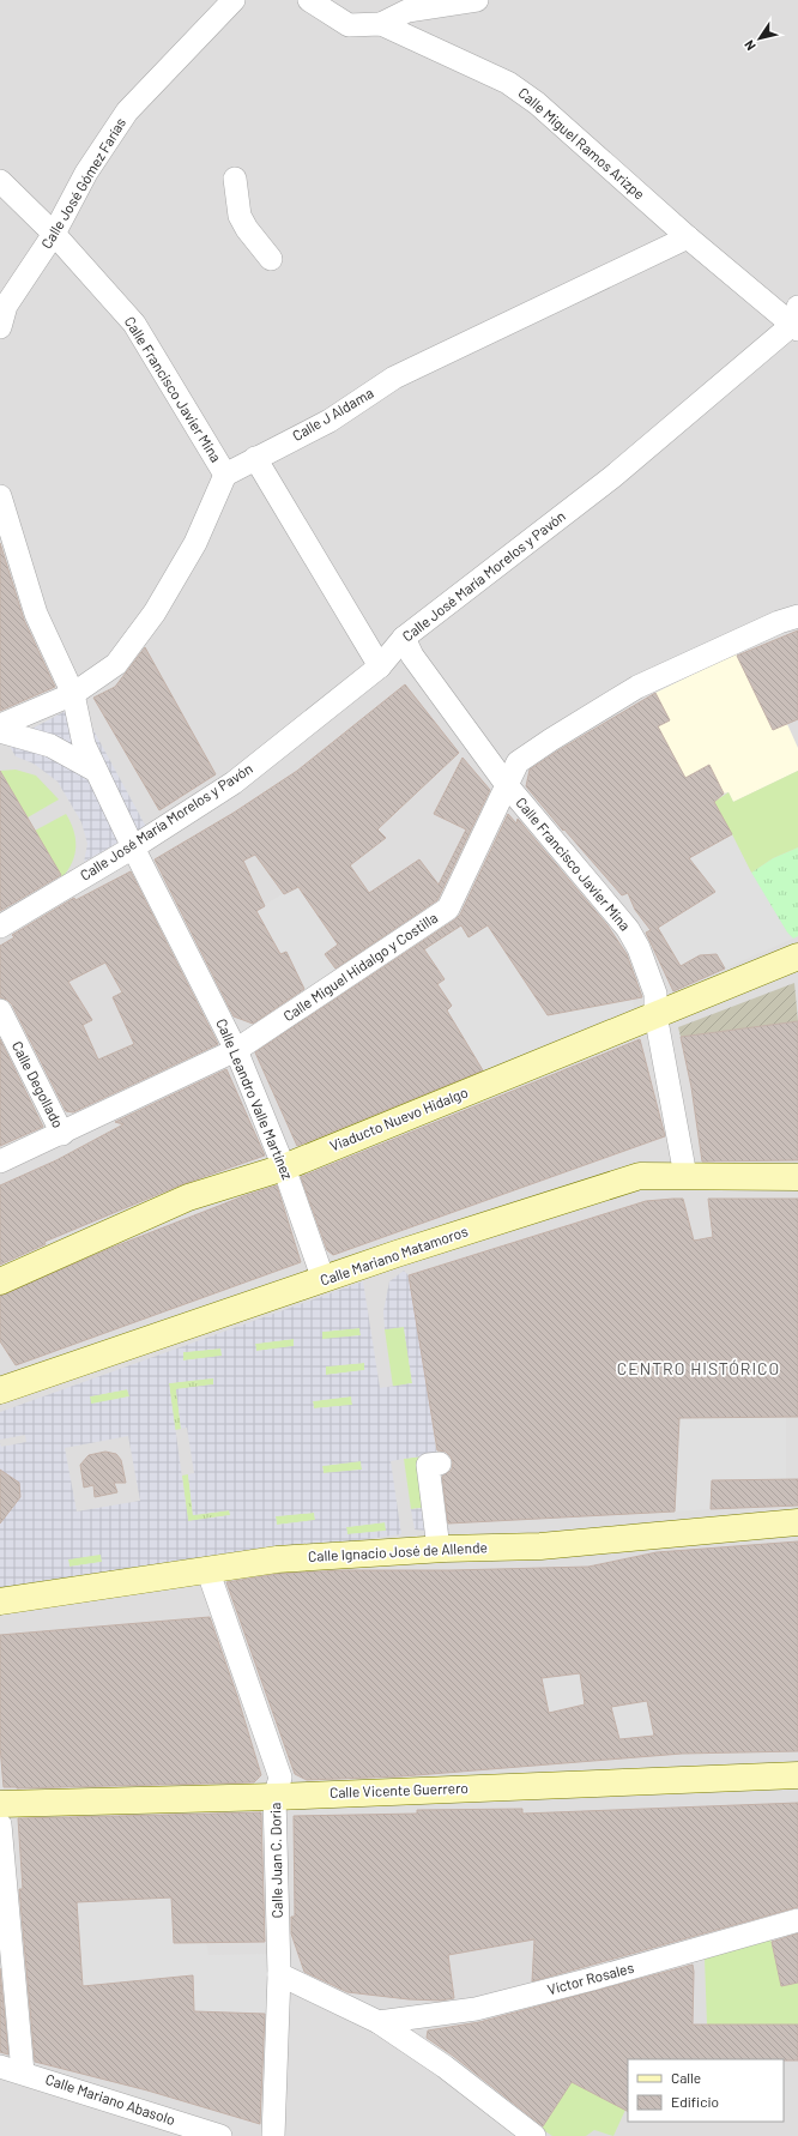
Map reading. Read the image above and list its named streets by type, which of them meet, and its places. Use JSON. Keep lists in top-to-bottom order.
{
  "streets": {
    "street": [
      "Calle Miguel Ramos Arizpe",
      "Calle José Gómez Farías",
      "Calle Francisco Javier Mina",
      "Calle J Aldama",
      "Calle José María Morelos y Pavón",
      "Calle Miguel Hidalgo y Costilla",
      "Calle Degollado",
      "Calle Leandro Valle Martínez",
      "Viaducto Nuevo Hidalgo",
      "Calle Mariano Matamoros",
      "Calle Ignacio José de Allende",
      "Calle Vicente Guerrero",
      "Calle Juan C. Doria",
      "Víctor Rosales",
      "Calle Mariano Abasolo"
    ]
  },
  "crossings": [
    ["Calle Miguel Ramos Arizpe", "Calle J Aldama"],
    ["Calle Miguel Ramos Arizpe", "Calle José María Morelos y Pavón"],
    ["Calle José Gómez Farías", "Calle Francisco Javier Mina"],
    ["Calle Francisco Javier Mina", "Calle J Aldama"],
    ["Calle Francisco Javier Mina", "Calle José María Morelos y Pavón"],
    ["Calle Francisco Javier Mina", "Calle Miguel Hidalgo y Costilla"],
    ["Calle Francisco Javier Mina", "Viaducto Nuevo Hidalgo"],
    ["Calle Francisco Javier Mina", "Calle Mariano Matamoros"],
    ["Calle José María Morelos y Pavón", "Calle Leandro Valle Martínez"],
    ["Calle Miguel Hidalgo y Costilla", "Calle Degollado"],
    ["Calle Miguel Hidalgo y Costilla", "Calle Leandro Valle Martínez"],
    ["Calle Leandro Valle Martínez", "Viaducto Nuevo Hidalgo"],
    ["Calle Leandro Valle Martínez", "Calle Mariano Matamoros"],
    ["Calle Ignacio José de Allende", "Calle Juan C. Doria"],
    ["Calle Vicente Guerrero", "Calle Juan C. Doria"]
  ],
  "districts": ["CENTRO HISTÓRICO"],
  "legend": ["Calle", "Edificio"],
  "north": "bottom left"
}
